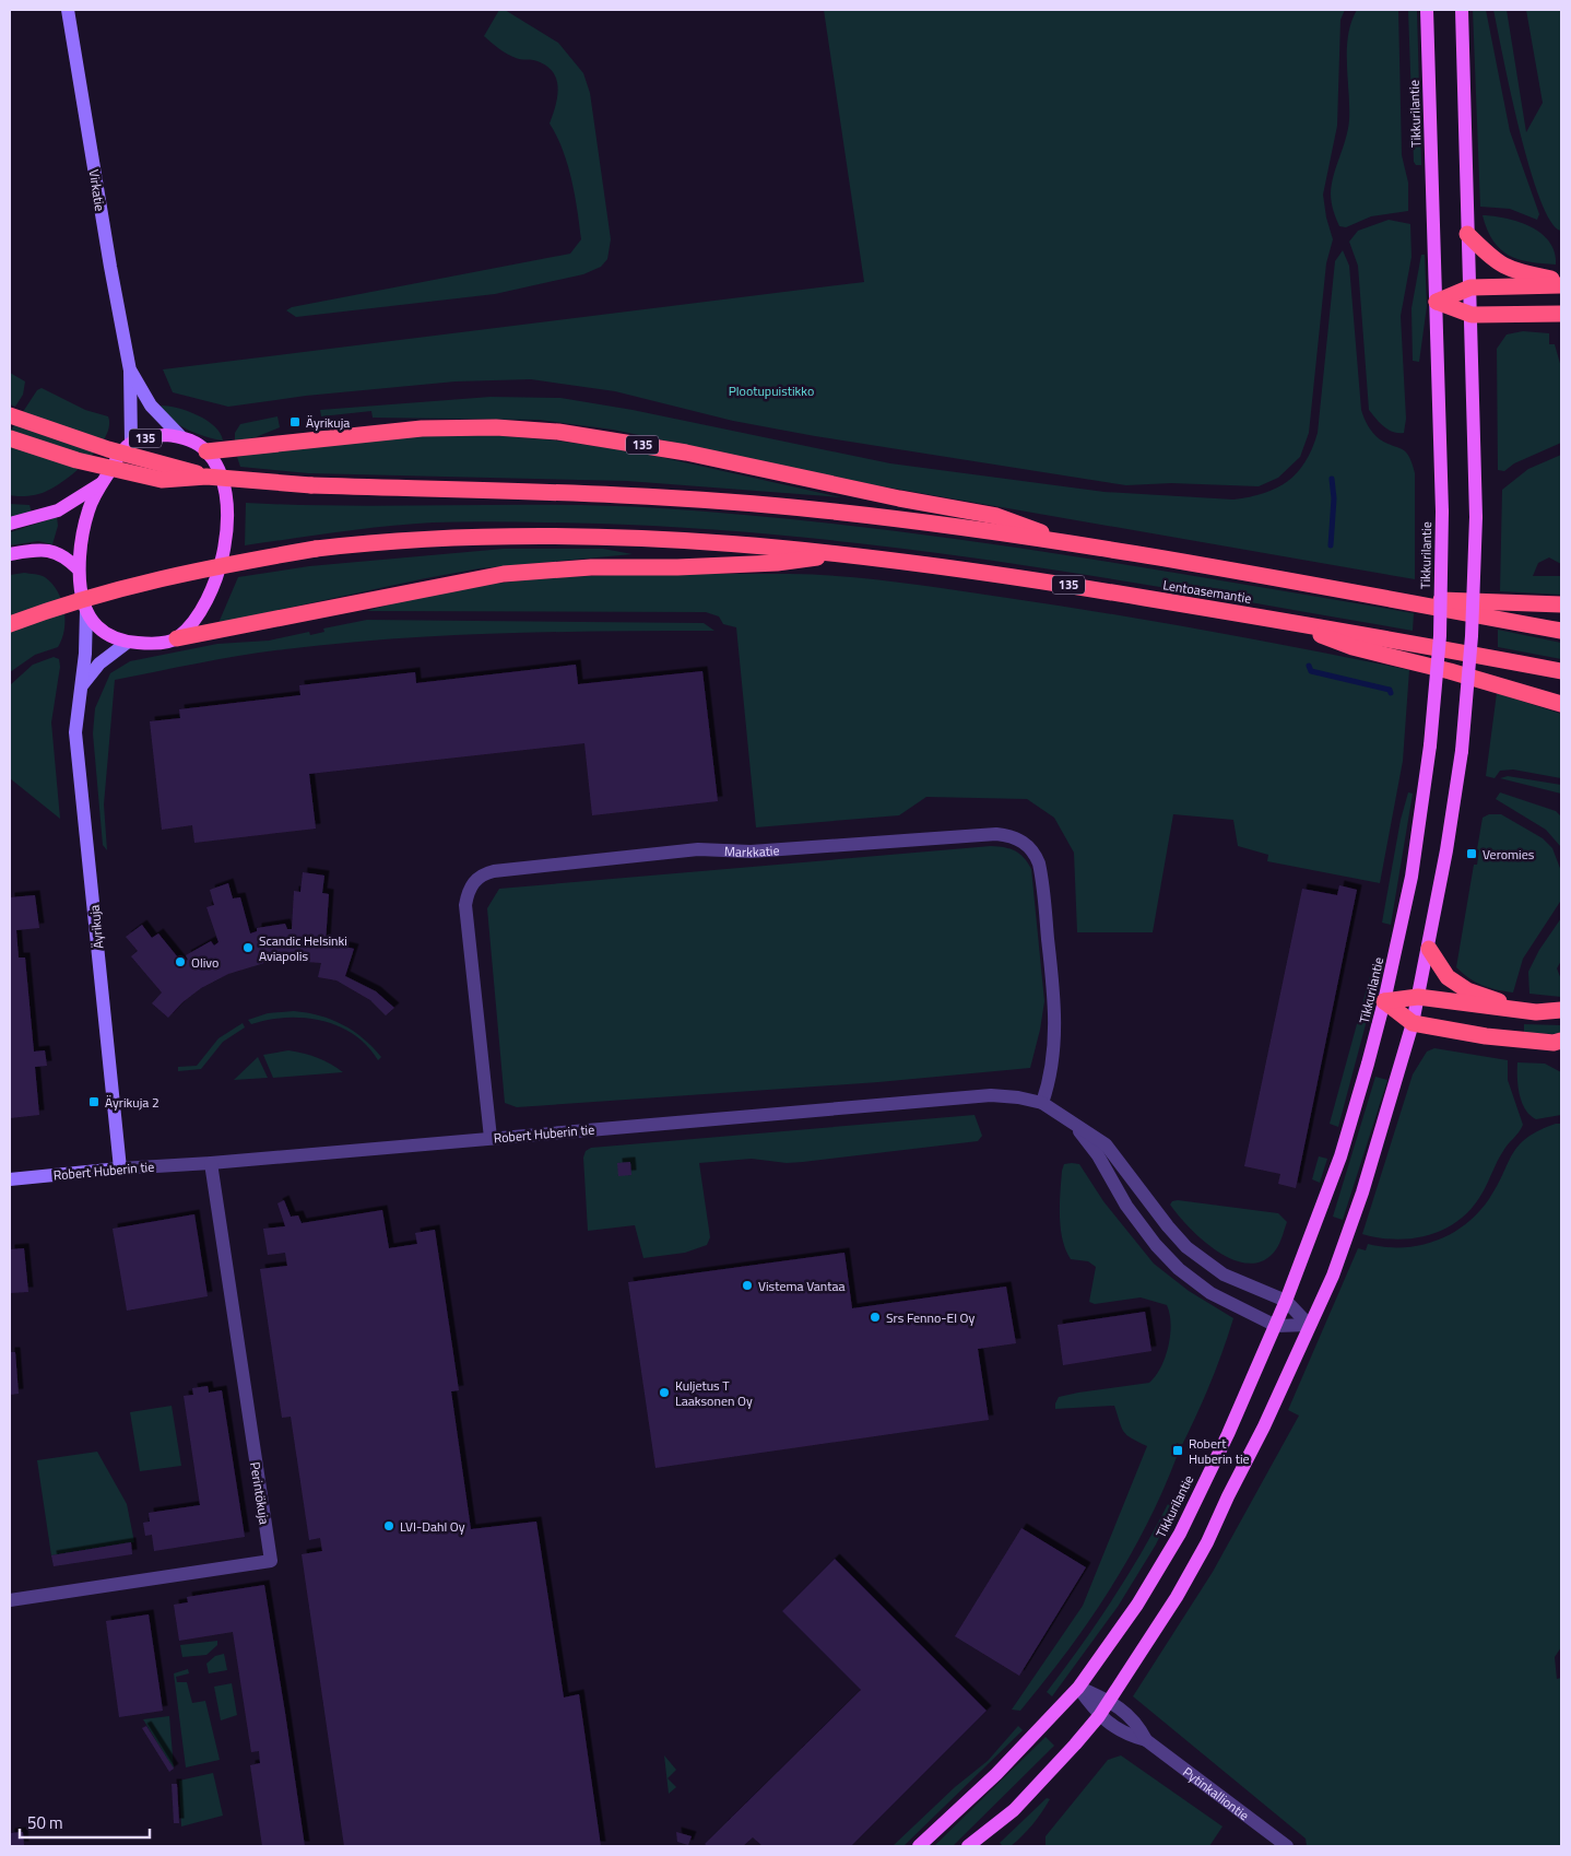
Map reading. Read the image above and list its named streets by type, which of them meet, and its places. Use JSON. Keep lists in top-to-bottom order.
{
  "streets": {
    "highway": ["135", "Lentoasemantie"],
    "main road": ["Tikkurilantie"],
    "street": [
      "Virkatie",
      "Markkatie",
      "Äyrikuja",
      "Robert Huberin tie",
      "Perintökuja",
      "Pytinkalliontie"
    ]
  },
  "crossings": [
    ["Tikkurilantie", "Robert Huberin tie"],
    ["Tikkurilantie", "Pytinkalliontie"],
    ["Virkatie", "135"],
    ["Virkatie", "Äyrikuja"],
    ["135", "Lentoasemantie"],
    ["135", "Äyrikuja"],
    ["Markkatie", "Robert Huberin tie"],
    ["Äyrikuja", "Robert Huberin tie"],
    ["Robert Huberin tie", "Perintökuja"]
  ],
  "parks": ["Plootupuistikko"],
  "places": {
    "transit": [
      "Äyrikuja",
      "Veromies",
      "Äyrikuja 2",
      "Robert Huberin tie"
    ],
    "other": [
      "Scandic Helsinki Aviapolis",
      "Olivo",
      "Vistema Vantaa",
      "Srs Fenno-El Oy",
      "Kuljetus T Laaksonen Oy",
      "LVI-Dahl Oy"
    ]
  },
  "scale_bar": "50 m"
}
